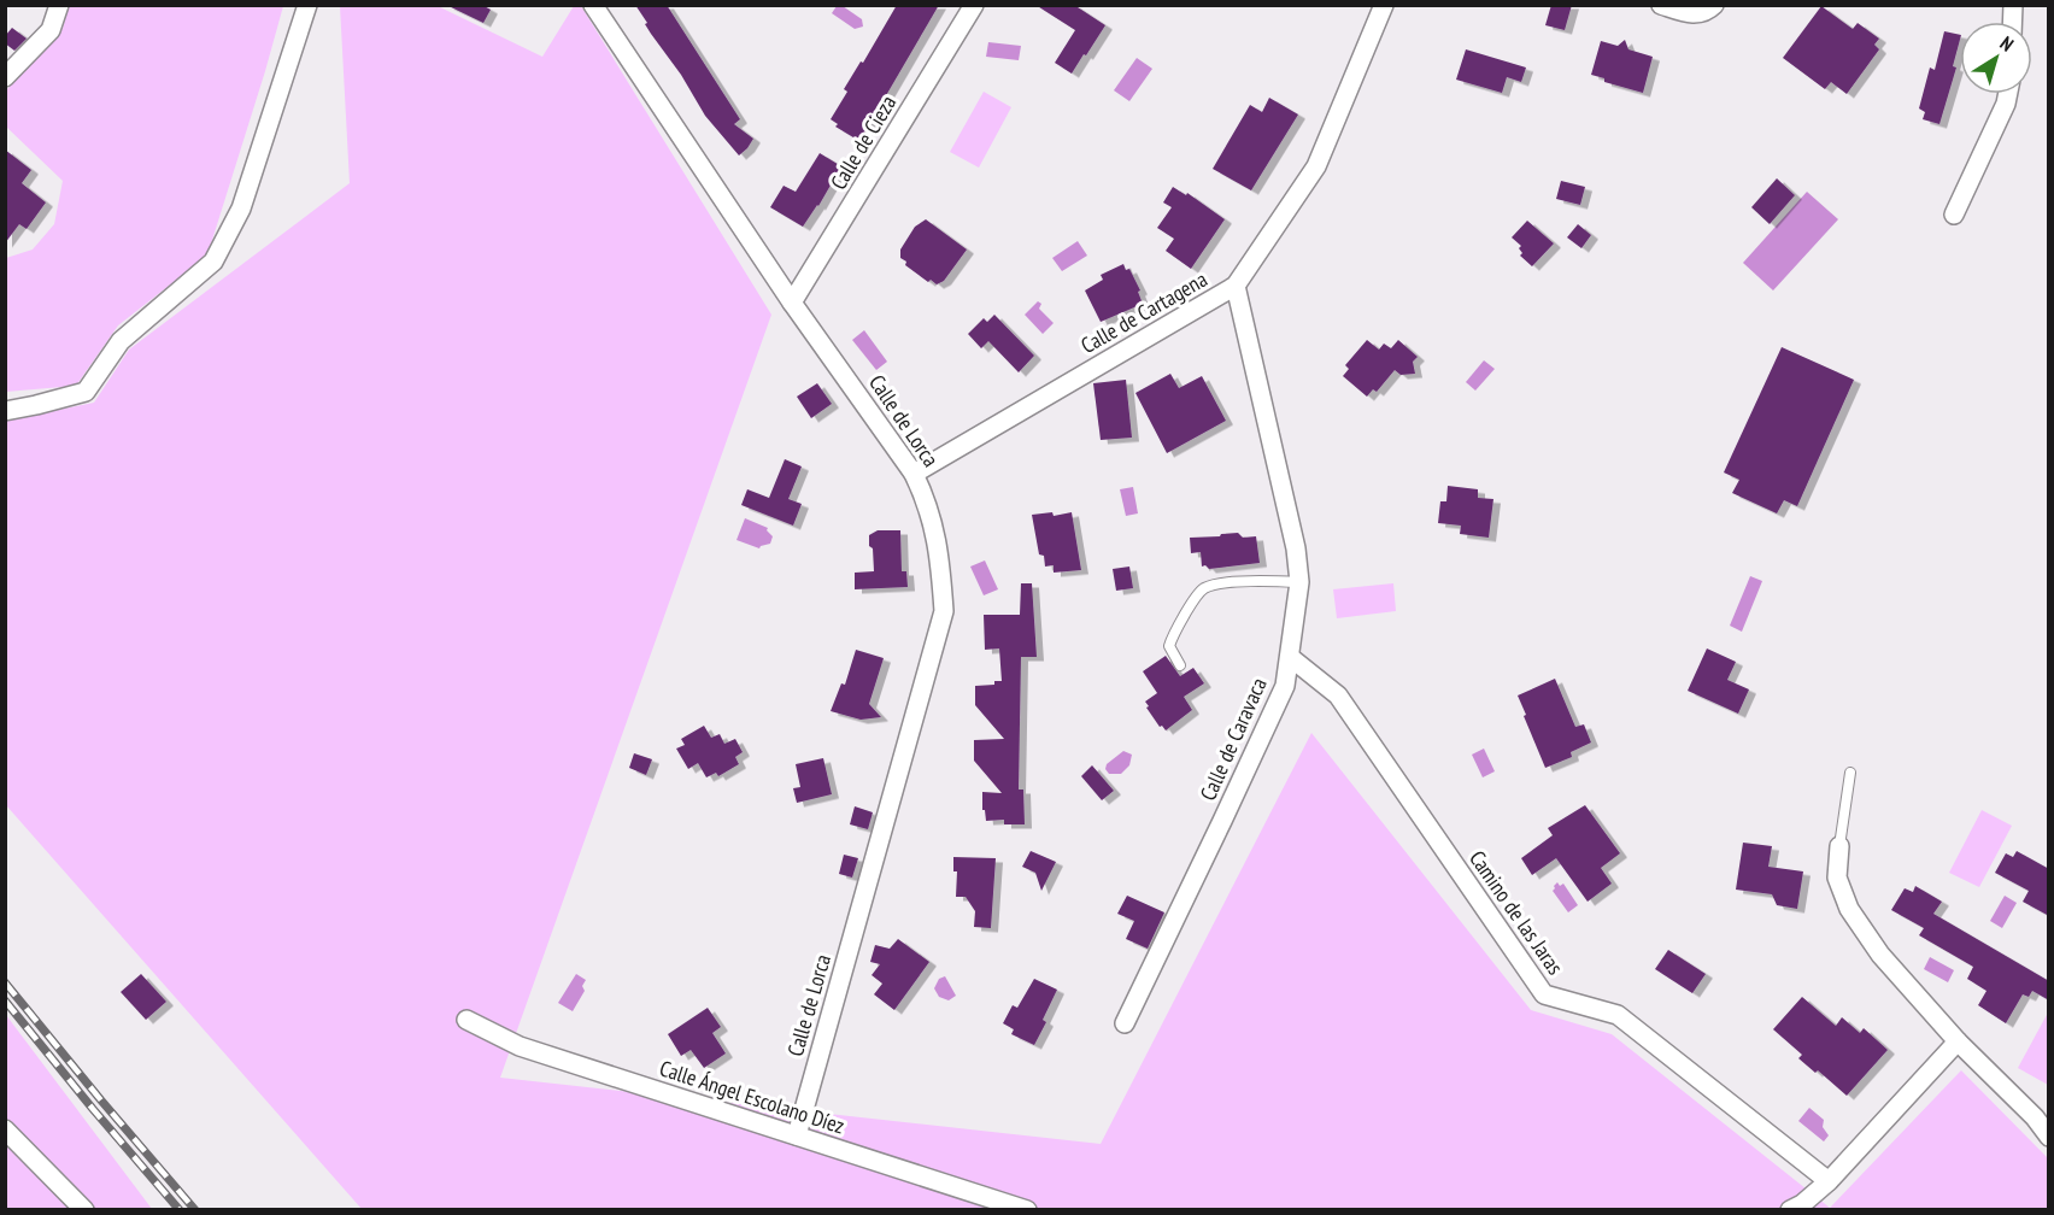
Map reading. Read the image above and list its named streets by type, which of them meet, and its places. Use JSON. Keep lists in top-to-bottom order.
{
  "streets": {
    "street": [
      "Calle de Cieza",
      "Calle de Cartagena",
      "Calle de Lorca",
      "Calle de Caravaca",
      "Camino de las Jaras",
      "Calle Ángel Escolano Díez"
    ]
  },
  "crossings": [
    ["Calle de Cieza", "Calle de Lorca"],
    ["Calle de Cartagena", "Calle de Lorca"],
    ["Calle de Cartagena", "Calle de Caravaca"],
    ["Calle de Lorca", "Calle Ángel Escolano Díez"],
    ["Calle de Caravaca", "Camino de las Jaras"]
  ],
  "north": "top right"
}
